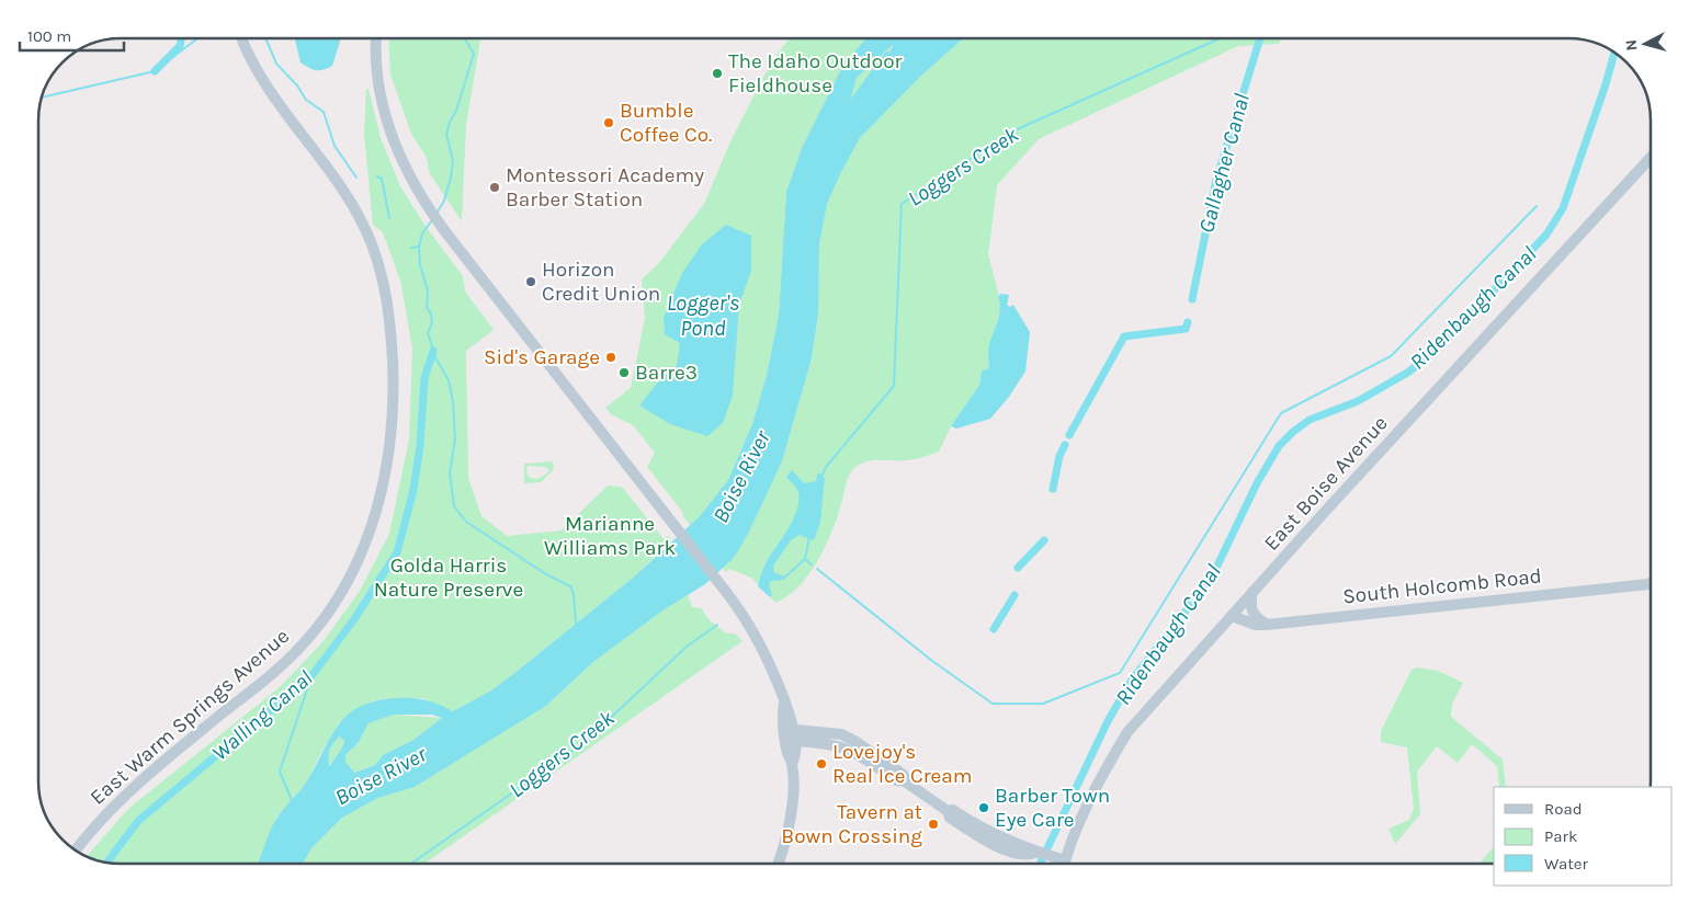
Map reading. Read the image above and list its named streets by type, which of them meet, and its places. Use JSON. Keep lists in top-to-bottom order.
{
  "streets": {
    "street": ["East Boise Avenue", "South Holcomb Road", "East Warm Springs Avenue"]
  },
  "crossings": [
    ["East Boise Avenue", "South Holcomb Road"]
  ],
  "water": [
    "Gallagher Canal",
    "Loggers Creek",
    "Logger's Pond",
    "Ridenbaugh Canal",
    "Boise River",
    "Walling Canal"
  ],
  "parks": ["Marianne Williams Park", "Golda Harris Nature Preserve"],
  "places": [
    "The Idaho Outdoor Fieldhouse",
    "Bumble Coffee Co.",
    "Montessori Academy Barber Station",
    "Horizon Credit Union",
    "Sid's Garage",
    "Barre3",
    "Lovejoy's Real Ice Cream",
    "Barber Town Eye Care",
    "Tavern at Bown Crossing"
  ],
  "legend": ["Road", "Park", "Water"],
  "scale_bar": "100 m",
  "north": "left"
}
